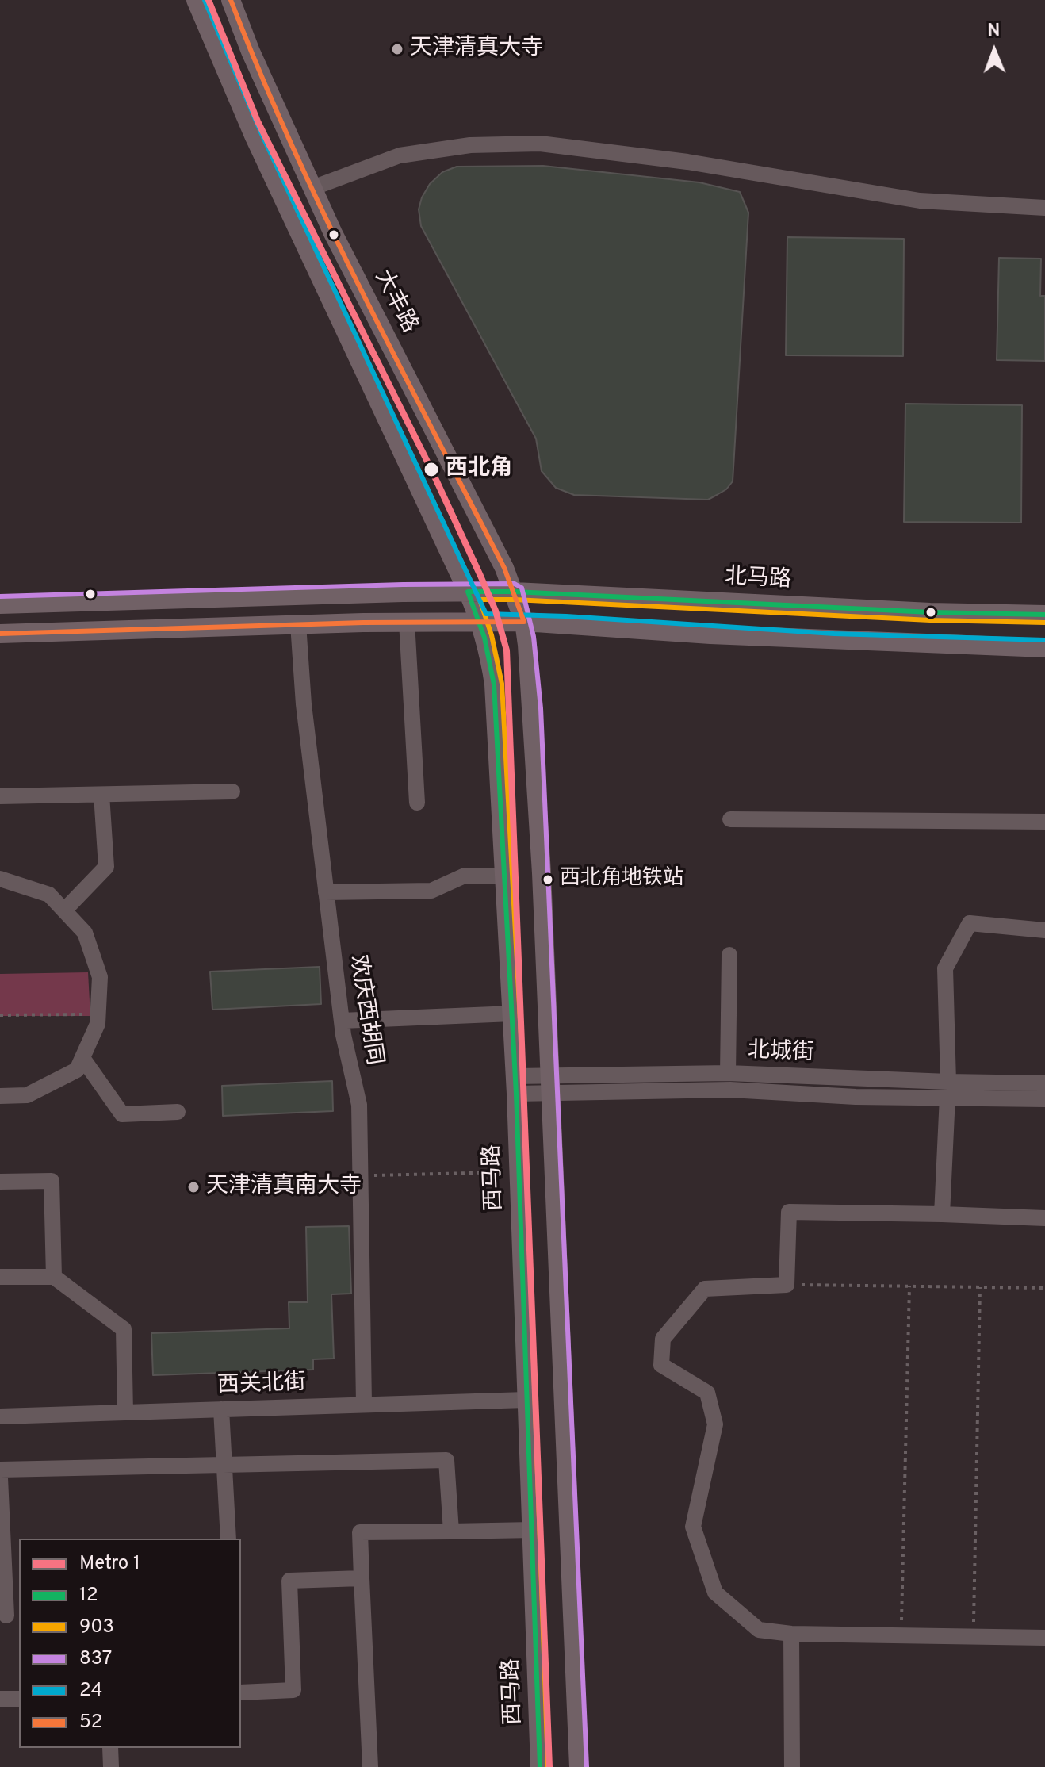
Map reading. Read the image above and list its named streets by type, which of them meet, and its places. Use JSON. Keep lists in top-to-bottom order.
{
  "streets": {
    "main road": ["大丰路", "北马路", "西马路"],
    "street": ["欢庆西胡同", "北城街", "西关北街"]
  },
  "crossings": [
    ["大丰路", "北马路"],
    ["北马路", "西马路"],
    ["欢庆西胡同", "西关北街"],
    ["北城街", "西马路"],
    ["西马路", "西关北街"]
  ],
  "places": [
    "天津清真大寺",
    "西北角",
    "西北角地铁站",
    "天津清真南大寺"
  ],
  "lines": [
    "metro line 1",
    "transit line 24",
    "transit line 52",
    "transit line 837",
    "transit line 12",
    "transit line 903"
  ],
  "legend": [
    "Metro 1",
    "12",
    "903",
    "837",
    "24",
    "52"
  ],
  "north": "top"
}
